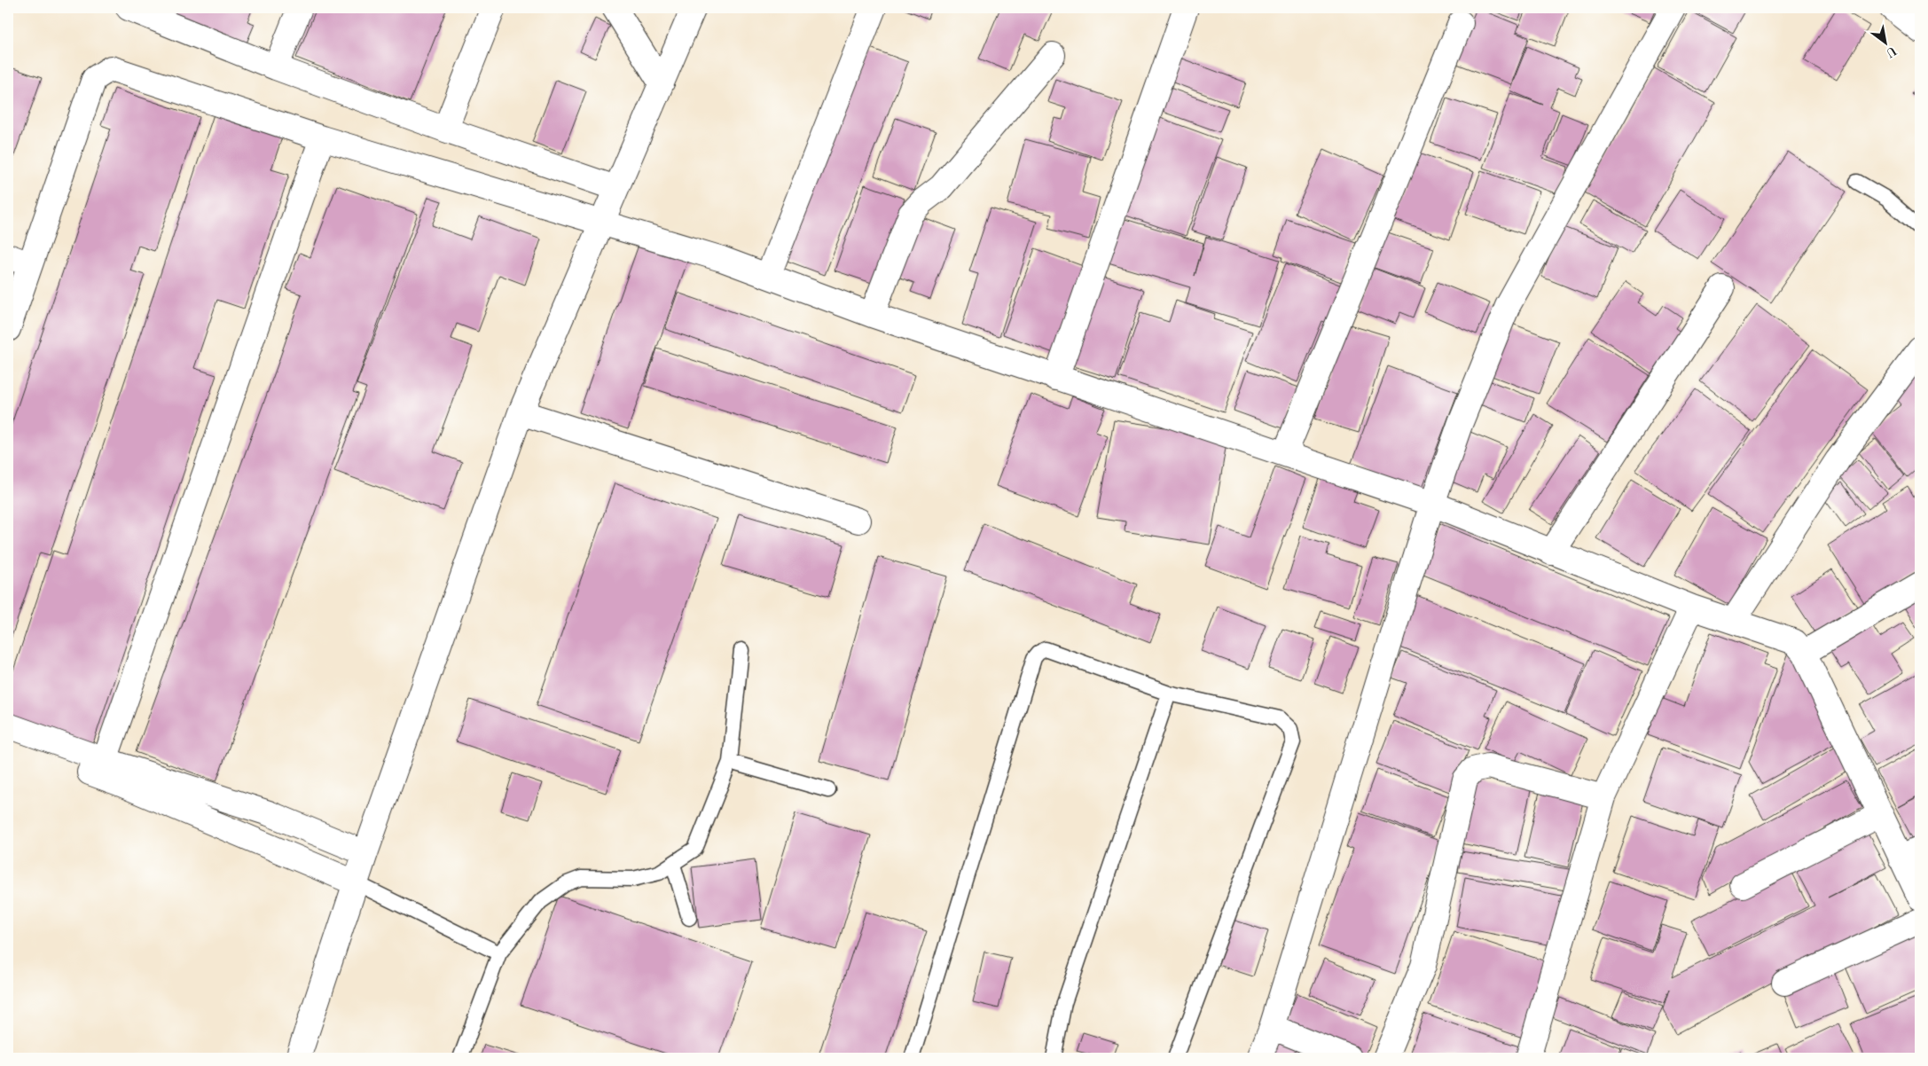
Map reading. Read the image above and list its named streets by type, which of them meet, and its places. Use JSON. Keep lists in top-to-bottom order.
{
  "north": "bottom right"
}
